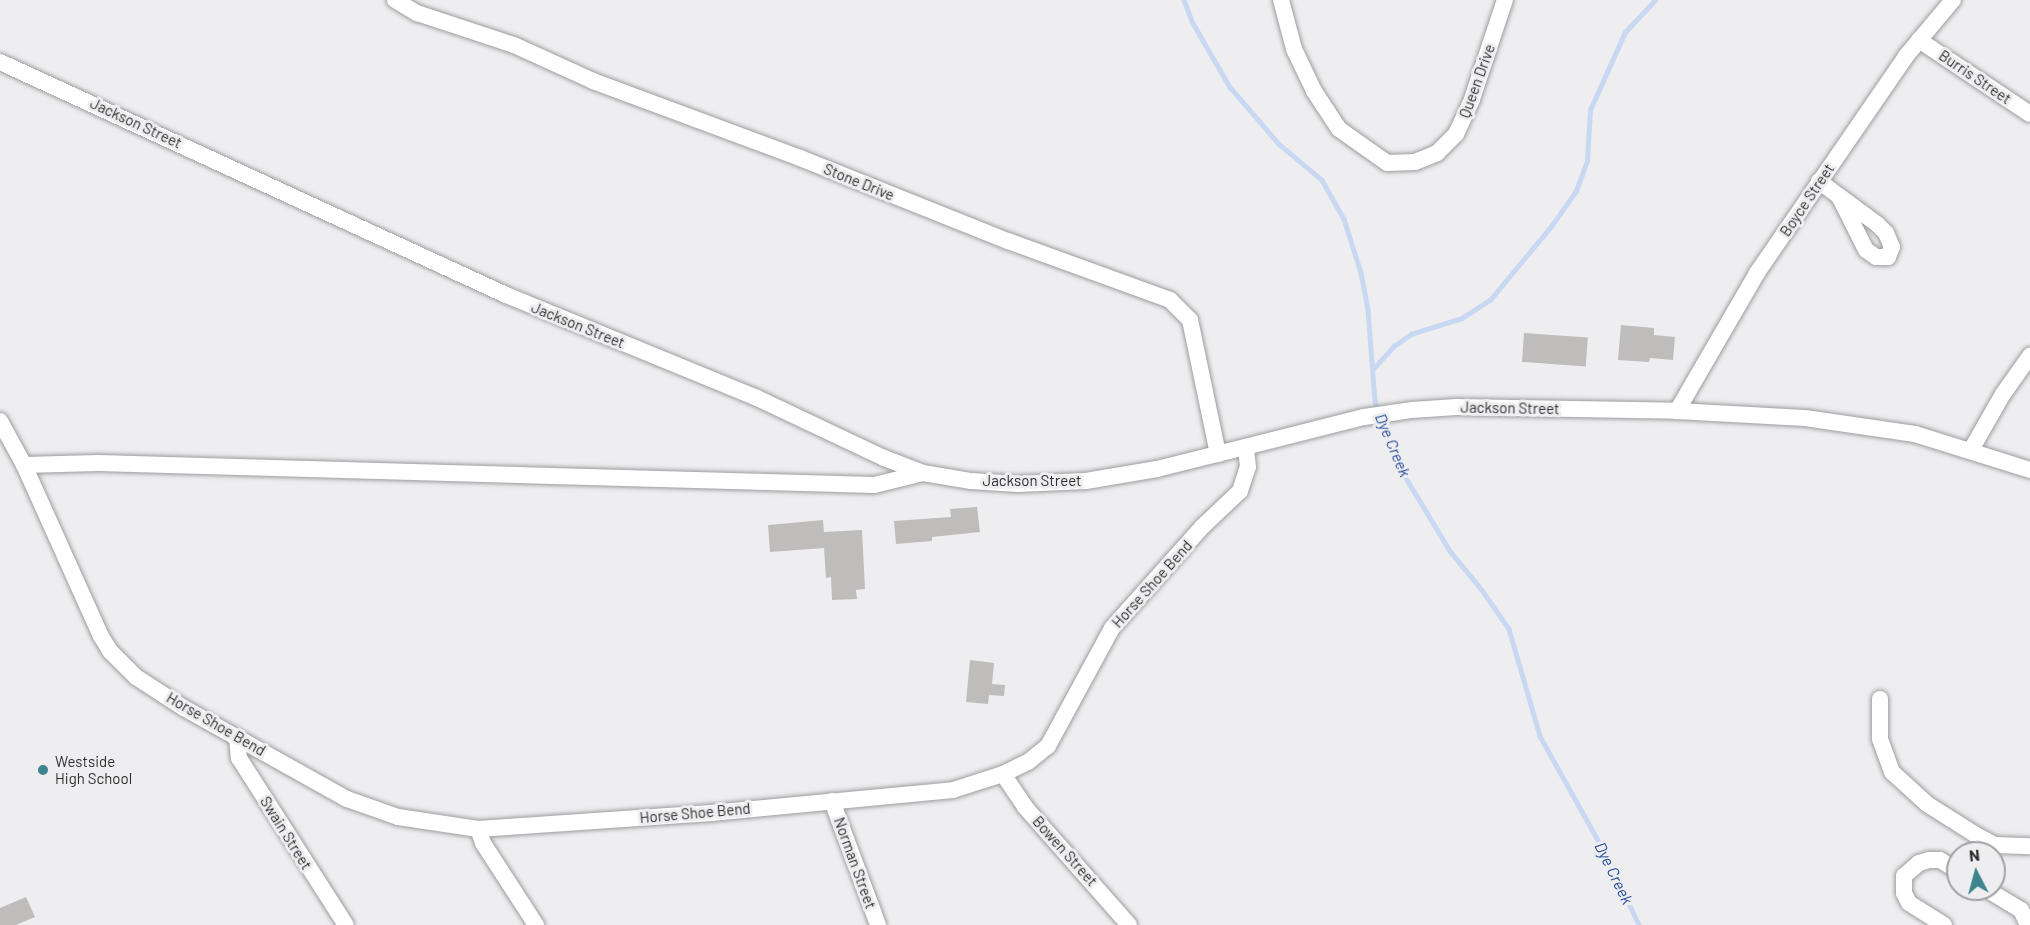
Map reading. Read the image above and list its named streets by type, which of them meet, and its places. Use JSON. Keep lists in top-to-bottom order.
{
  "streets": {
    "street": [
      "Burris Street",
      "Queen Drive",
      "Jackson Street",
      "Stone Drive",
      "Boyce Street",
      "Horse Shoe Bend",
      "Swain Street",
      "Bowen Street",
      "Norman Street"
    ]
  },
  "crossings": [
    ["Burris Street", "Boyce Street"],
    ["Jackson Street", "Stone Drive"],
    ["Jackson Street", "Boyce Street"],
    ["Jackson Street", "Horse Shoe Bend"],
    ["Horse Shoe Bend", "Swain Street"],
    ["Horse Shoe Bend", "Bowen Street"],
    ["Horse Shoe Bend", "Norman Street"]
  ],
  "water": ["Dye Creek"],
  "places": ["Westside High School"],
  "north": "top"
}
